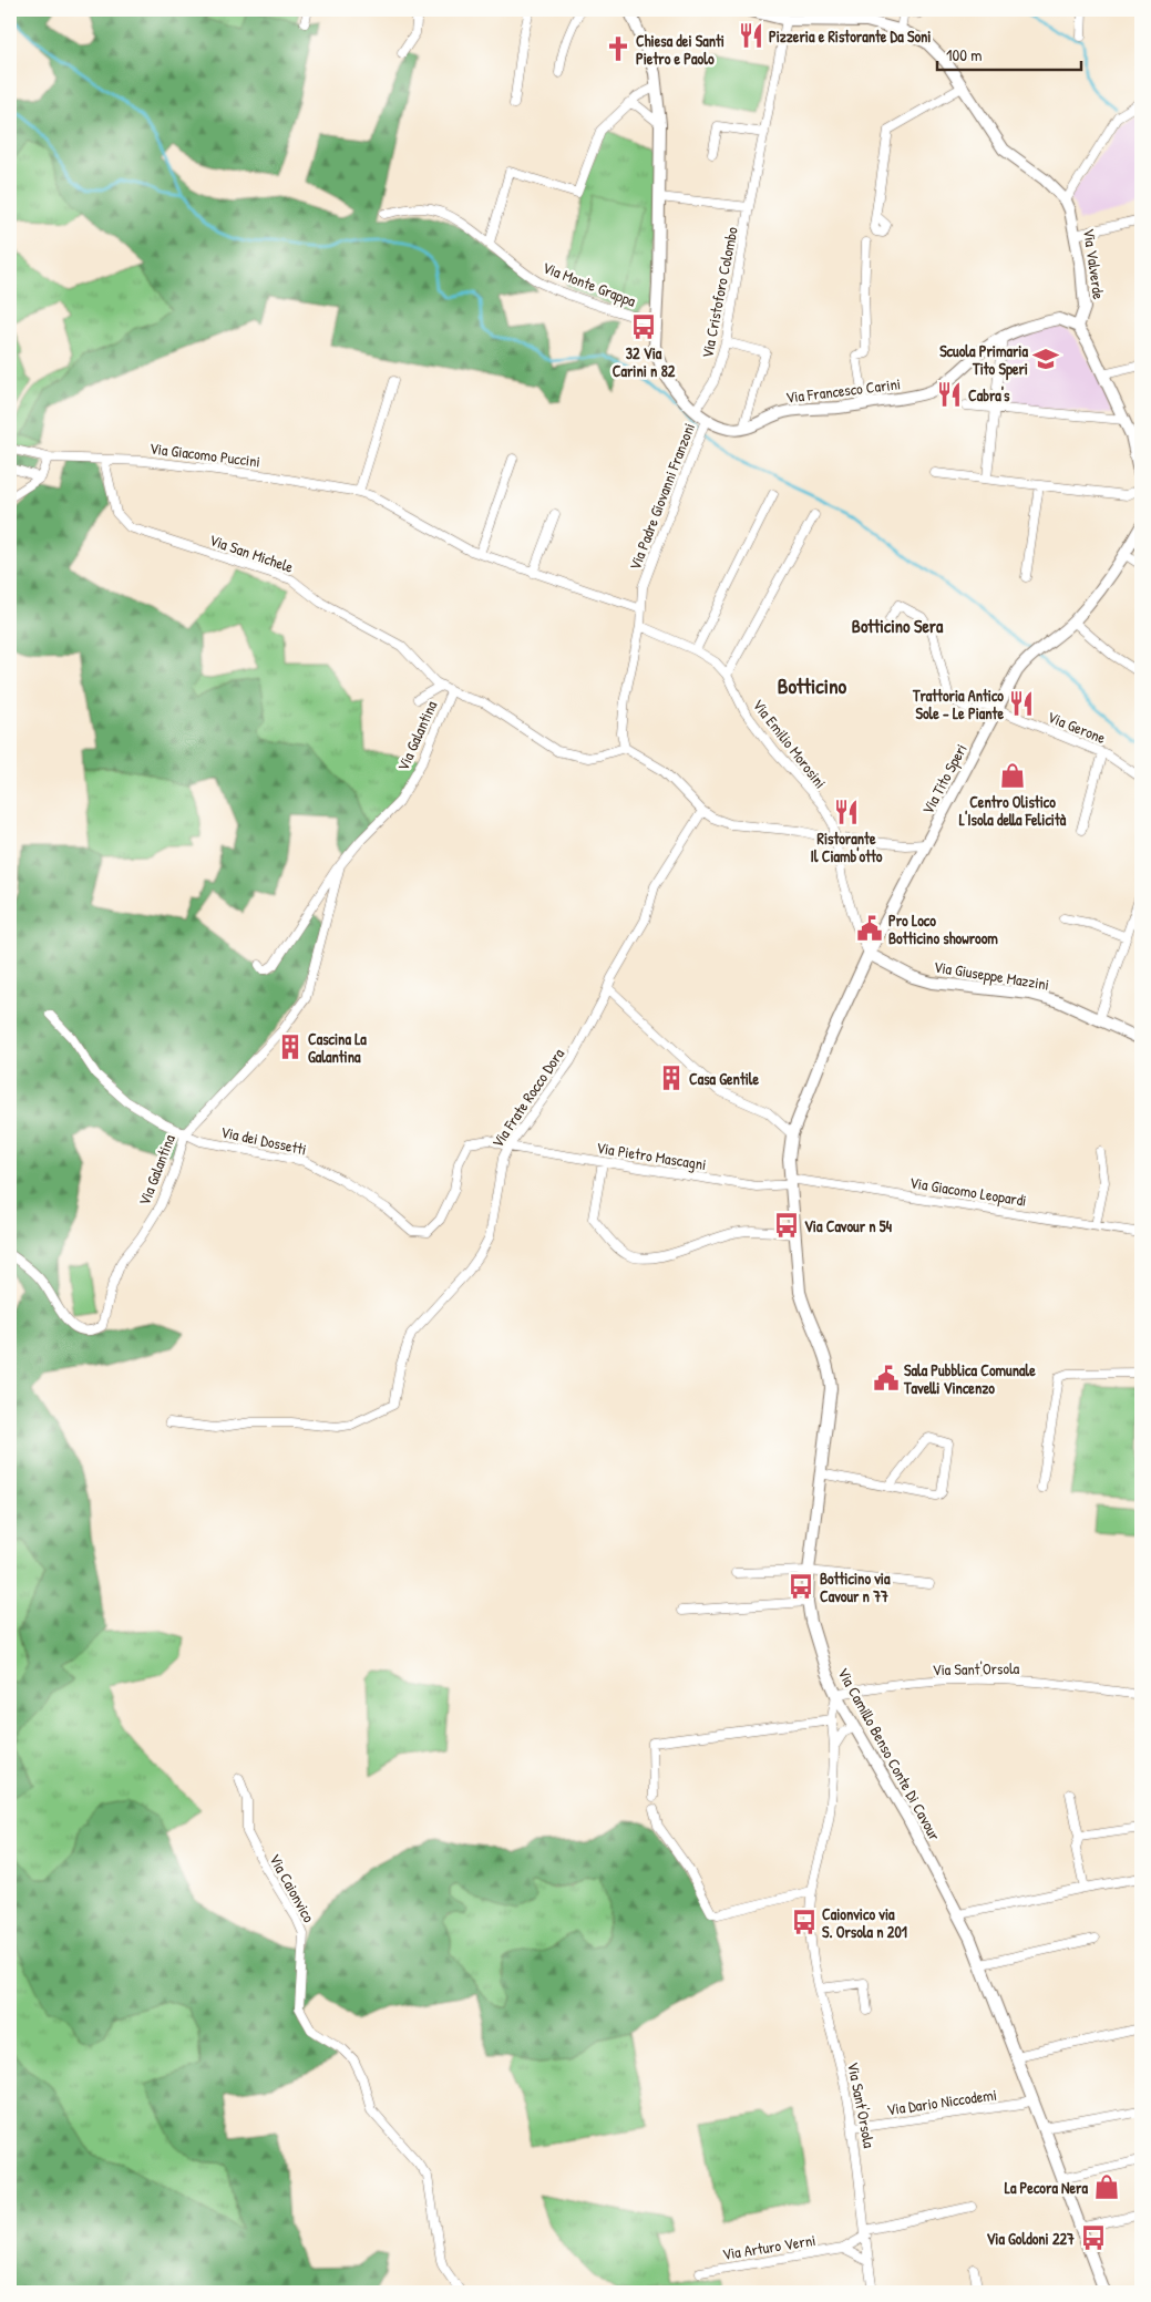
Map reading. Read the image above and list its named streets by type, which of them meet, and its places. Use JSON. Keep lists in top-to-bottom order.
{
  "streets": {
    "street": [
      "Via Valverde",
      "Via Monte Grappa",
      "Via Cristoforo Colombo",
      "Via Francesco Carini",
      "Via Giacomo Puccini",
      "Via Padre Giovanni Franzoni",
      "Via San Michele",
      "Via Gerone",
      "Via Galantina",
      "Via Emilio Morosini",
      "Via Tito Speri",
      "Via Giuseppe Mazzini",
      "Via Frate Rocco Dora",
      "Via dei Dossetti",
      "Via Pietro Mascagni",
      "Via Giacomo Leopardi",
      "Via Sant'Orsola",
      "Via Camillo Benso Conte Di Cavour",
      "Via Caionvico",
      "Via Dario Niccodemi",
      "Via Arturo Verni"
    ]
  },
  "crossings": [
    ["Via Valverde", "Via Cristoforo Colombo"],
    ["Via Valverde", "Via Francesco Carini"],
    ["Via Giacomo Puccini", "Via Padre Giovanni Franzoni"],
    ["Via Giacomo Puccini", "Via San Michele"],
    ["Via Padre Giovanni Franzoni", "Via San Michele"],
    ["Via Padre Giovanni Franzoni", "Via Emilio Morosini"],
    ["Via San Michele", "Via Galantina"],
    ["Via Gerone", "Via Tito Speri"],
    ["Via Galantina", "Via dei Dossetti"],
    ["Via Emilio Morosini", "Via Tito Speri"],
    ["Via Emilio Morosini", "Via Giuseppe Mazzini"],
    ["Via Emilio Morosini", "Via Camillo Benso Conte Di Cavour"],
    ["Via Tito Speri", "Via Giuseppe Mazzini"],
    ["Via Tito Speri", "Via Camillo Benso Conte Di Cavour"],
    ["Via Giuseppe Mazzini", "Via Camillo Benso Conte Di Cavour"],
    ["Via Frate Rocco Dora", "Via dei Dossetti"],
    ["Via Frate Rocco Dora", "Via Pietro Mascagni"],
    ["Via dei Dossetti", "Via Pietro Mascagni"],
    ["Via Pietro Mascagni", "Via Giacomo Leopardi"],
    ["Via Pietro Mascagni", "Via Camillo Benso Conte Di Cavour"],
    ["Via Giacomo Leopardi", "Via Camillo Benso Conte Di Cavour"],
    ["Via Sant'Orsola", "Via Camillo Benso Conte Di Cavour"],
    ["Via Sant'Orsola", "Via Dario Niccodemi"],
    ["Via Sant'Orsola", "Via Arturo Verni"],
    ["Via Camillo Benso Conte Di Cavour", "Via Dario Niccodemi"]
  ],
  "districts": ["Botticino Sera", "Botticino"],
  "places": {
    "restaurant": [
      "Pizzeria e Ristorante Da Soni",
      "Cabra's",
      "Trattoria Antico Sole - Le Piante",
      "Ristorante Il Ciamb'otto"
    ],
    "church": ["Chiesa dei Santi Pietro e Paolo"],
    "bus stop": [
      "32 Via Carini n 82",
      "Via Cavour n 54",
      "Botticino via Cavour n 77",
      "Caionvico via S. Orsola n 201",
      "Via Goldoni 227"
    ],
    "school or university": ["Scuola Primaria Tito Speri"],
    "shop": ["Centro Olistico L'Isola della Felicità", "La Pecora Nera"],
    "public building": ["Pro Loco Botticino showroom", "Sala Pubblica Comunale Tavelli Vincenzo"],
    "building": ["Cascina La Galantina", "Casa Gentile"]
  },
  "scale_bar": "100 m"
}
